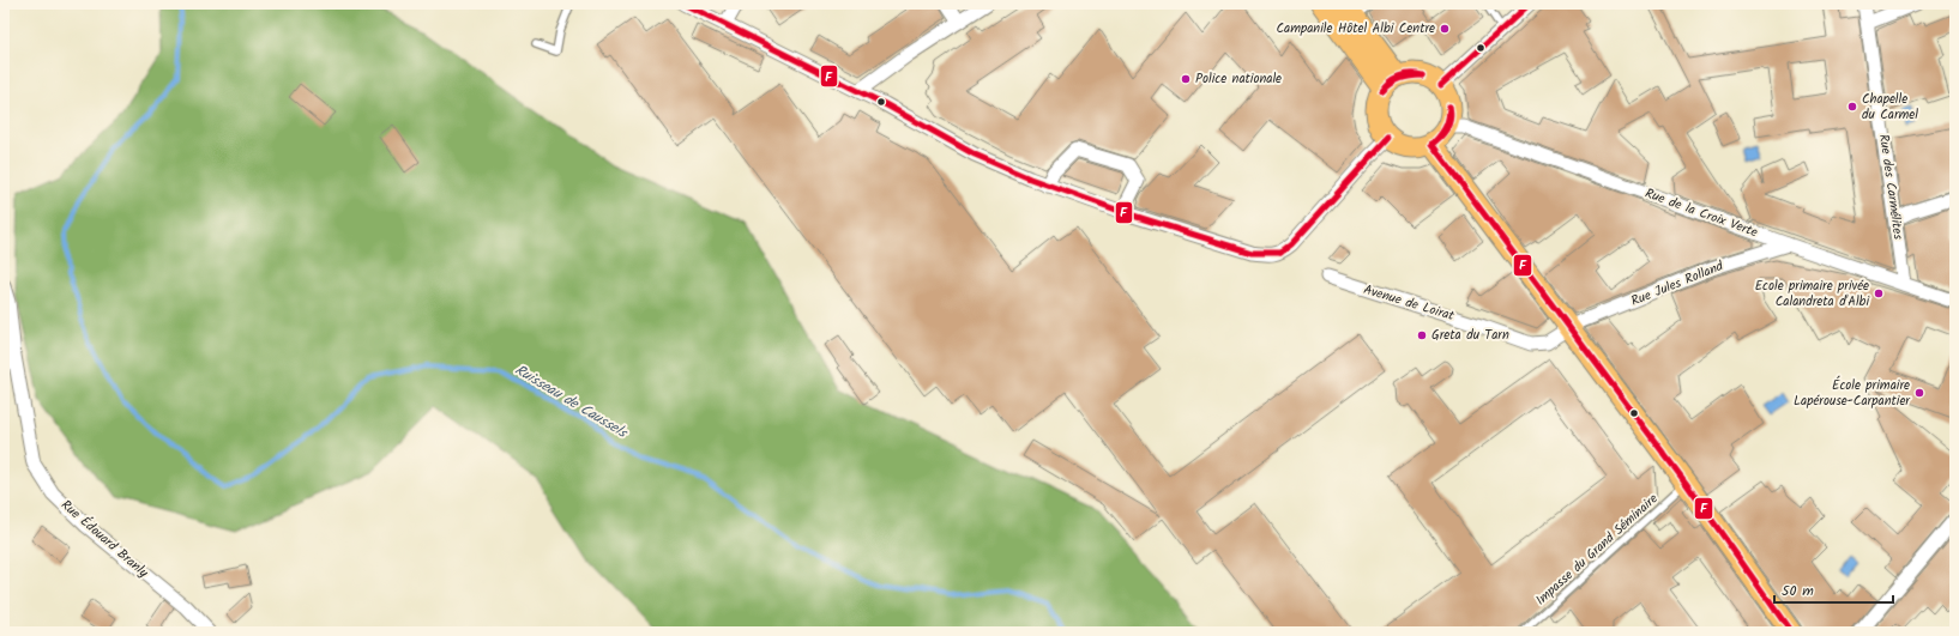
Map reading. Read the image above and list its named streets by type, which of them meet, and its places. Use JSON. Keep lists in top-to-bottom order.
{
  "streets": {
    "street": [
      "Rue des Carmélites",
      "Rue de la Croix Verte",
      "Rue Jules Rolland",
      "Avenue de Loirat",
      "Rue Édouard Branly"
    ],
    "lane": ["Impasse du Grand Séminaire"]
  },
  "crossings": [
    ["Rue des Carmélites", "Rue de la Croix Verte"],
    ["Rue de la Croix Verte", "Rue Jules Rolland"],
    ["Rue Jules Rolland", "Avenue de Loirat"]
  ],
  "water": ["Ruisseau de Caussels"],
  "places": [
    "Campanile Hôtel Albi Centre",
    "Police nationale",
    "Chapelle du Carmel",
    "Ecole primaire privée Calandreta d'Albi",
    "Greta du Tarn",
    "École primaire Lapérouse-Carpantier"
  ],
  "lines": ["transit line F"],
  "scale_bar": "50 m"
}
